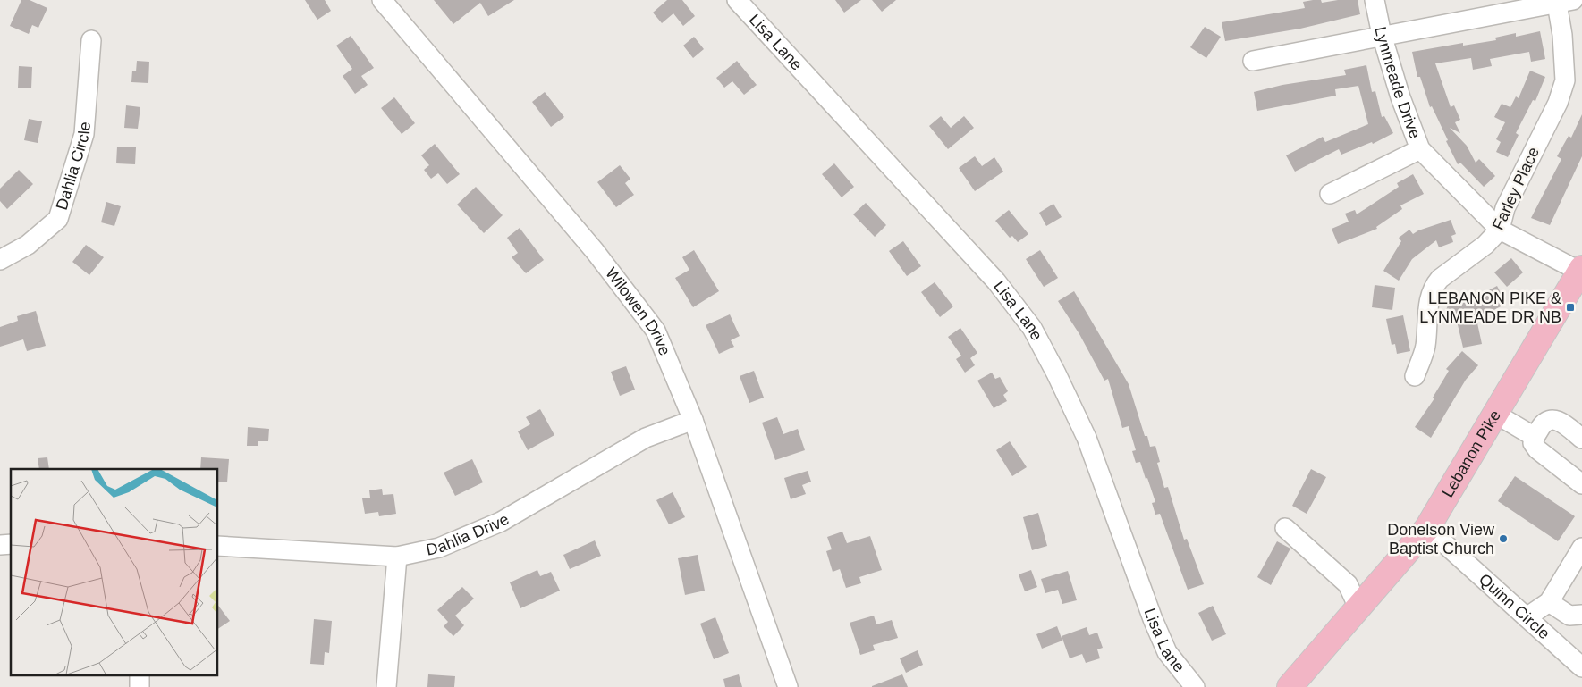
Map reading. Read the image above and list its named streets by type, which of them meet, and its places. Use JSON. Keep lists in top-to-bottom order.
{
  "streets": {
    "main road": ["Lebanon Pike"],
    "street": [
      "Lisa Lane",
      "Lynmeade Drive",
      "Dahlia Circle",
      "Farley Place",
      "Wilowen Drive",
      "Dahlia Drive",
      "Quinn Circle"
    ]
  },
  "crossings": [
    ["Lynmeade Drive", "Farley Place"],
    ["Lynmeade Drive", "Lebanon Pike"],
    ["Wilowen Drive", "Dahlia Drive"],
    ["Lebanon Pike", "Quinn Circle"]
  ],
  "places": {
    "transit": ["LEBANON PIKE & LYNMEADE DR NB"],
    "other": ["Donelson View Baptist Church"]
  }
}
